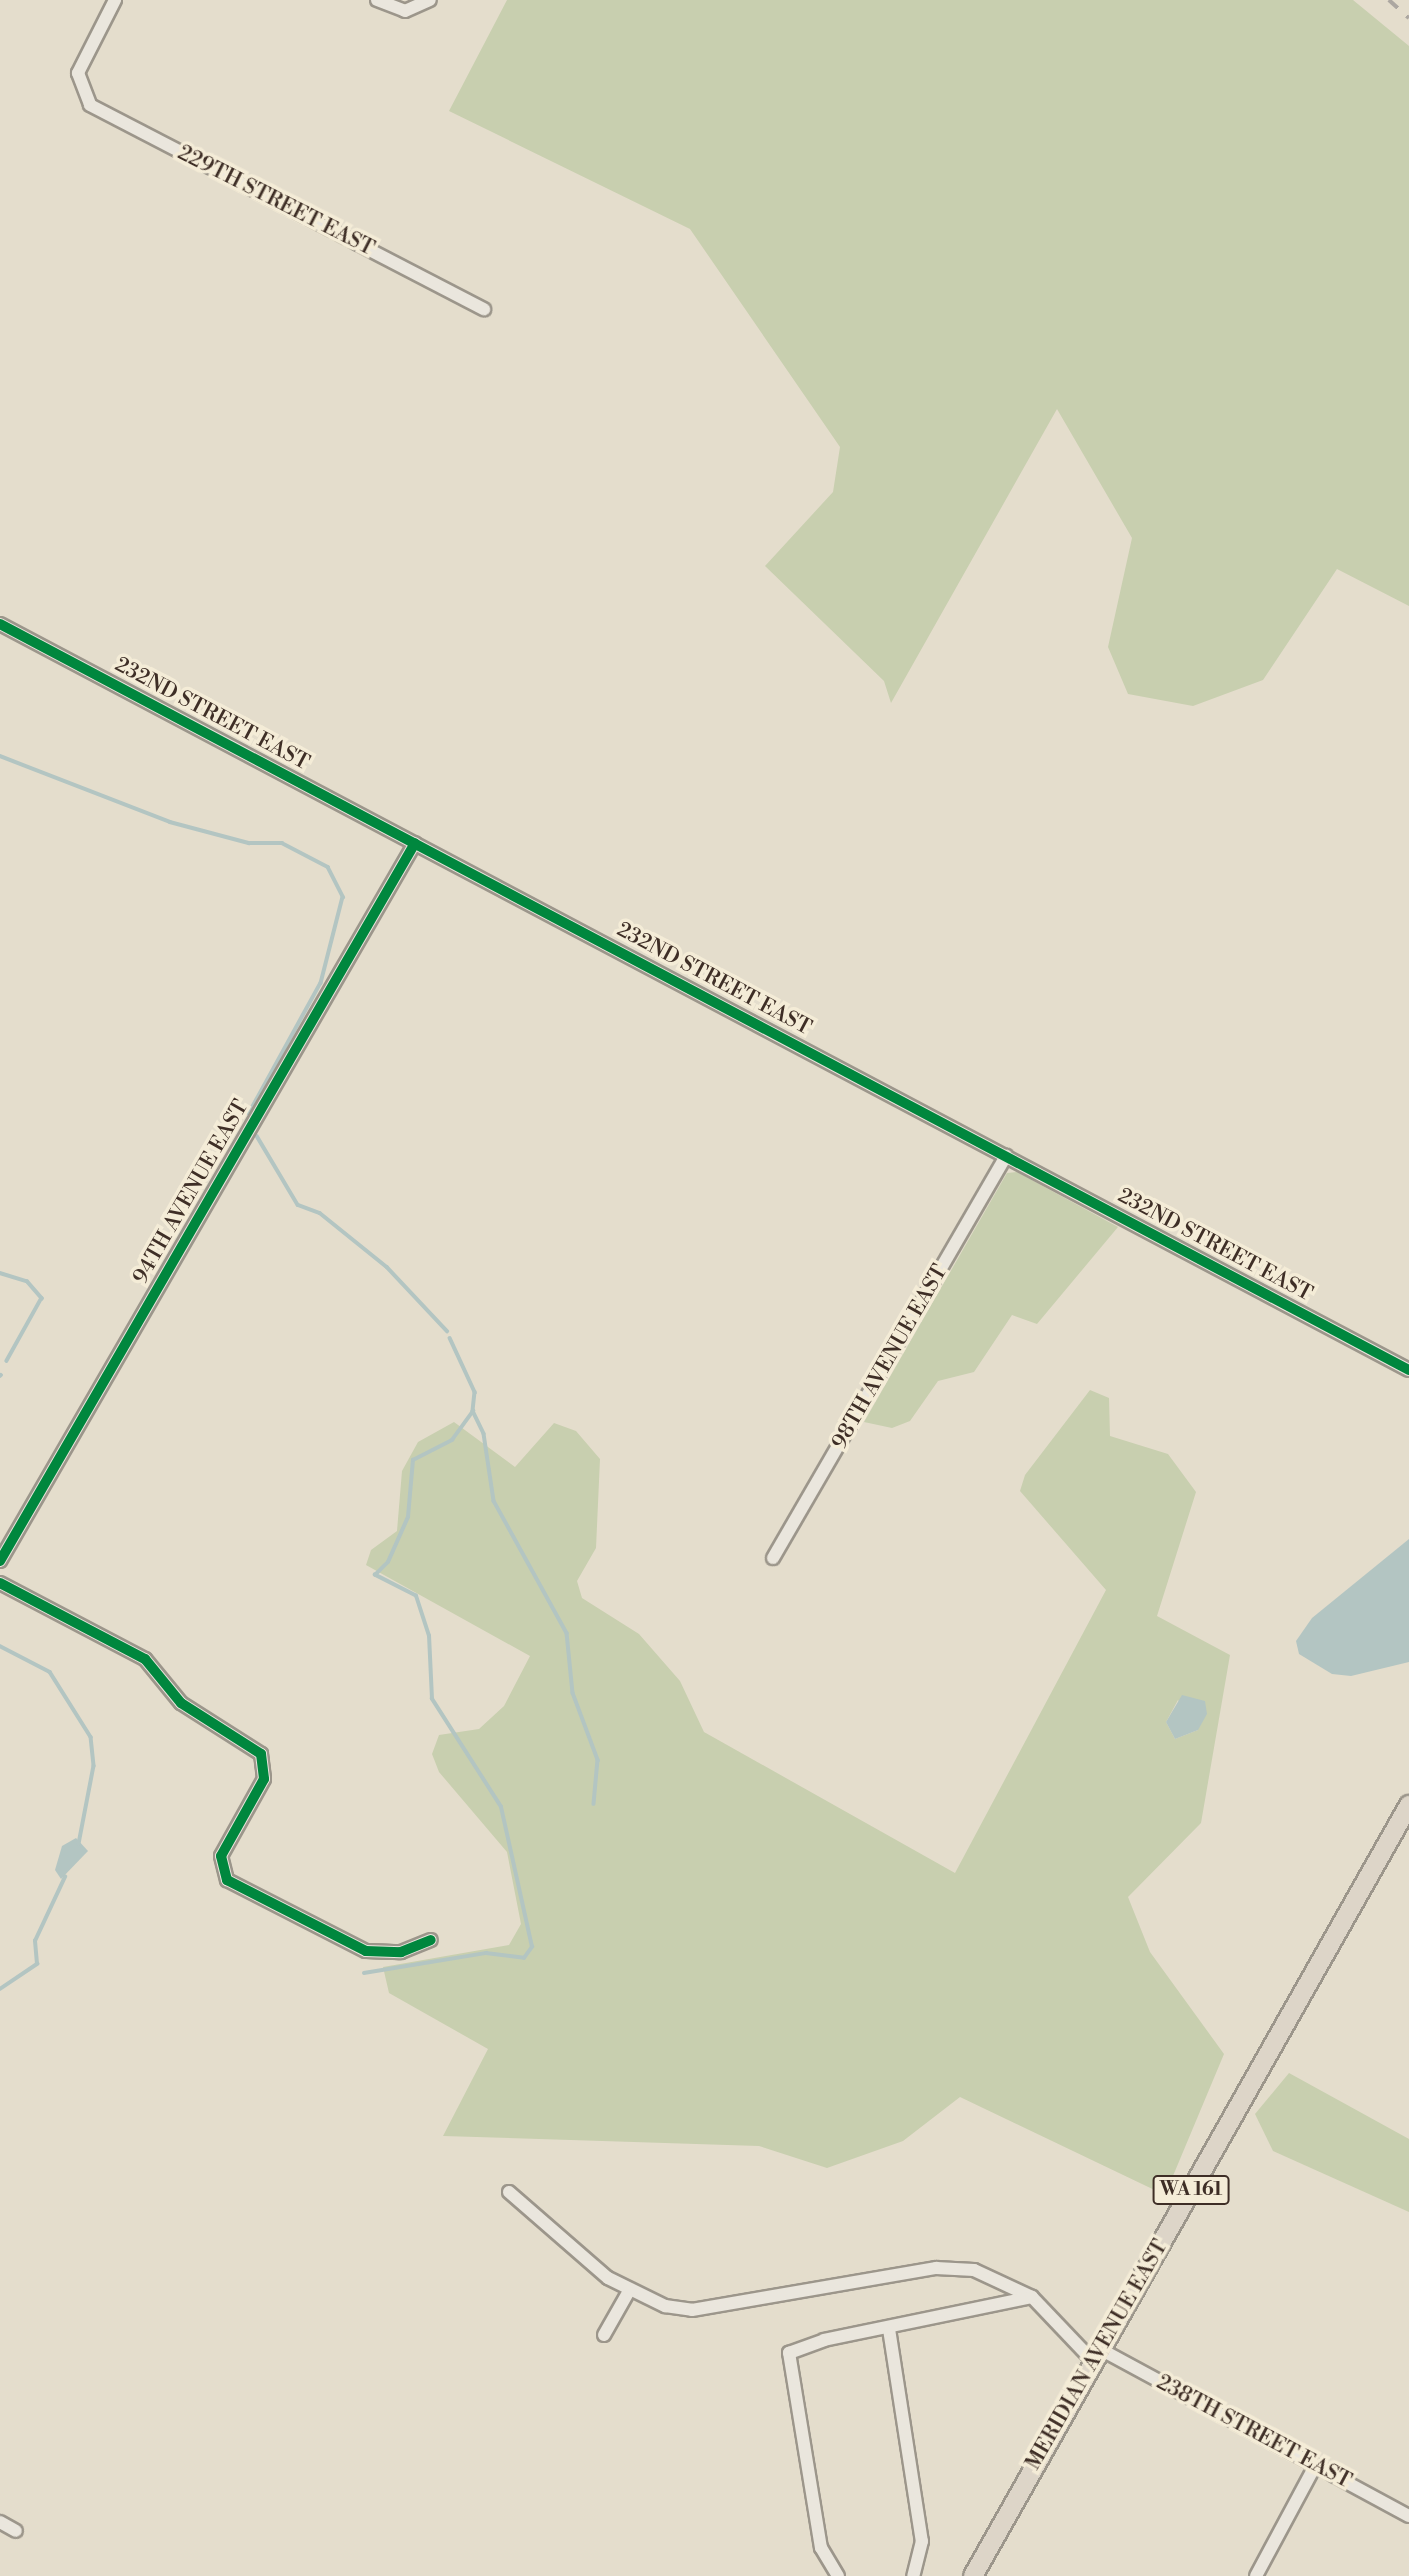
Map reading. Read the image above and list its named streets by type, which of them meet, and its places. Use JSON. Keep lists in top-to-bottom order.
{
  "streets": {
    "main road": ["WA 161", "MERIDIAN AVENUE EAST"],
    "street": [
      "229TH STREET EAST",
      "232ND STREET EAST",
      "94TH AVENUE EAST",
      "98TH AVENUE EAST",
      "238TH STREET EAST"
    ]
  },
  "crossings": [
    ["232ND STREET EAST", "94TH AVENUE EAST"],
    ["232ND STREET EAST", "98TH AVENUE EAST"],
    ["MERIDIAN AVENUE EAST", "238TH STREET EAST"]
  ]
}
